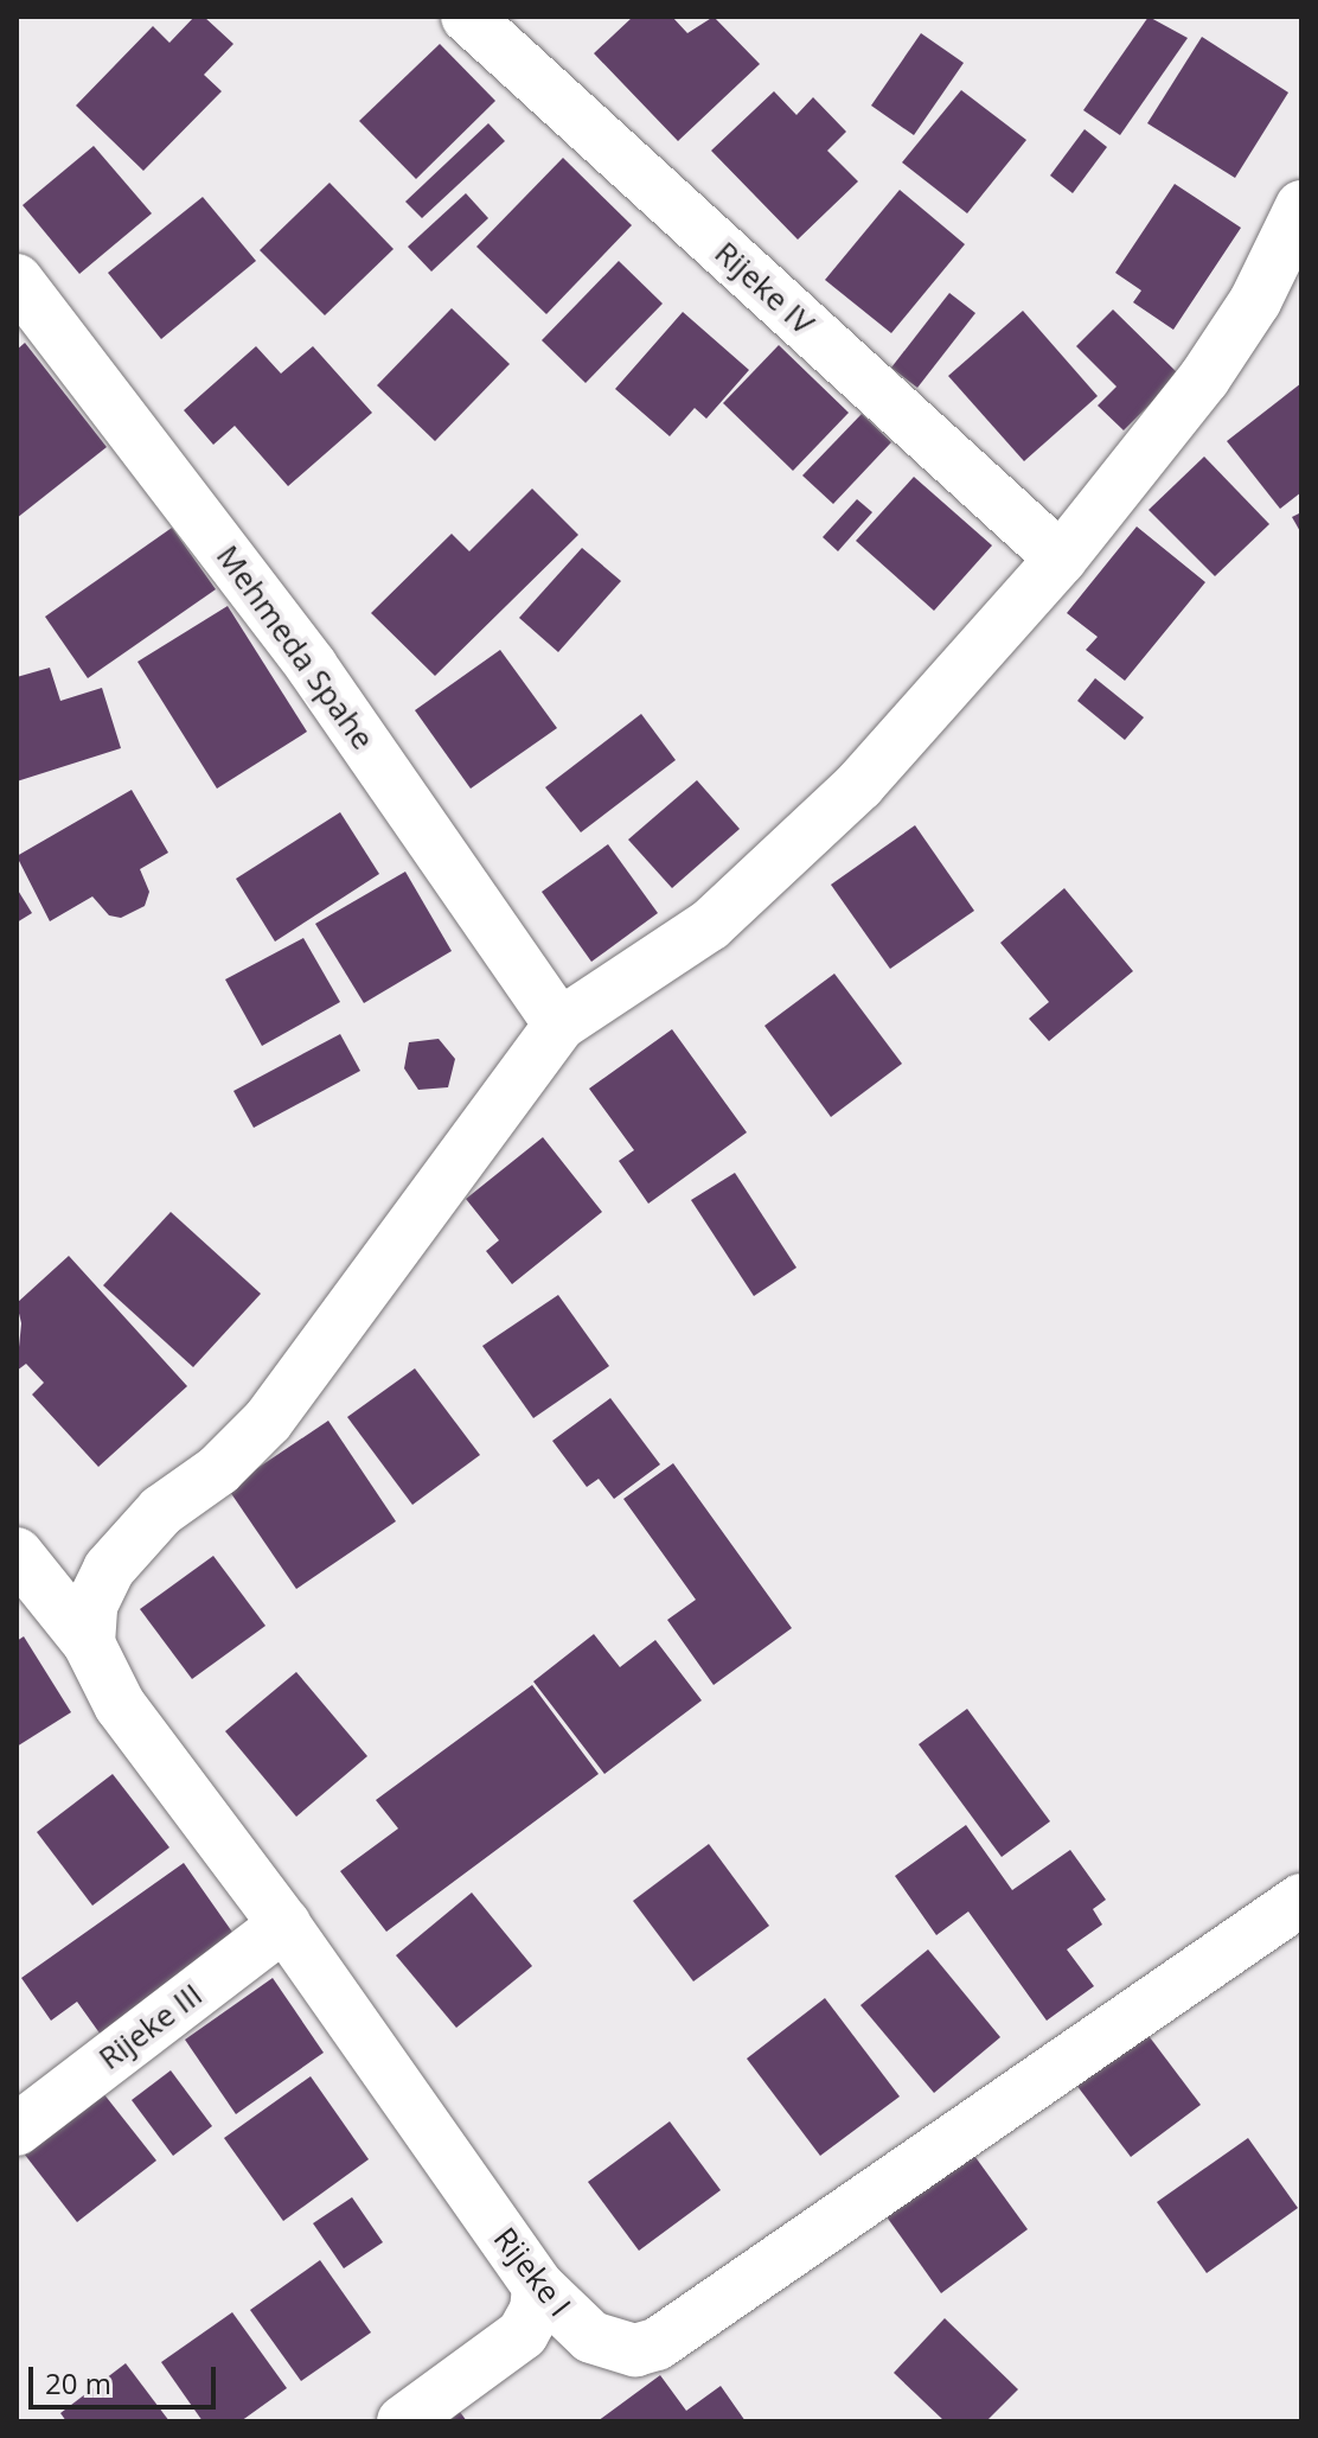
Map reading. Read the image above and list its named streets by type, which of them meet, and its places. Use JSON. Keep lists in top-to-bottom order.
{
  "streets": {
    "street": [
      "Rijeke IV",
      "Mehmeda Spahe",
      "Rijeke III",
      "Rijeke I"
    ]
  },
  "crossings": [
    ["Rijeke III", "Rijeke I"]
  ],
  "scale_bar": "20 m"
}
